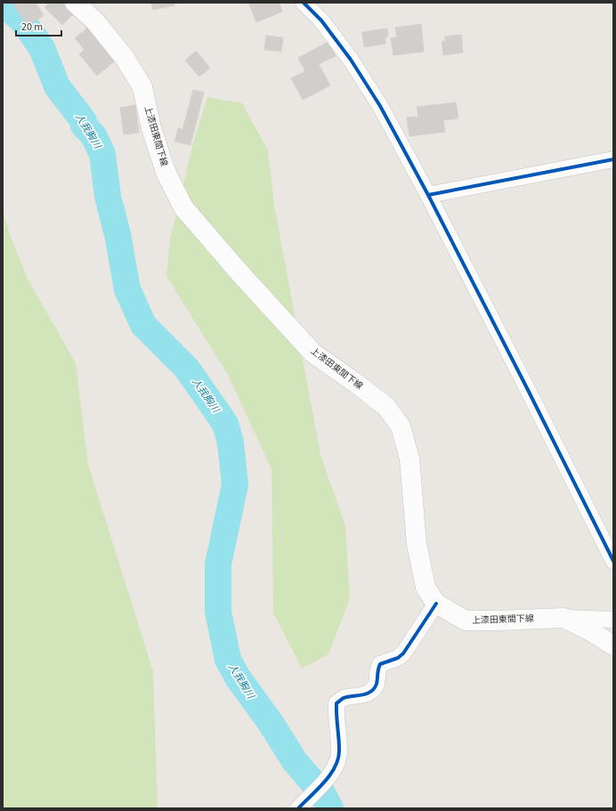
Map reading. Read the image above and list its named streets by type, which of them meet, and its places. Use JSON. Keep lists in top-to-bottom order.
{
  "streets": {
    "main road": ["上漆田東間下線"]
  },
  "water": ["人我胸川"],
  "scale_bar": "20 m"
}
